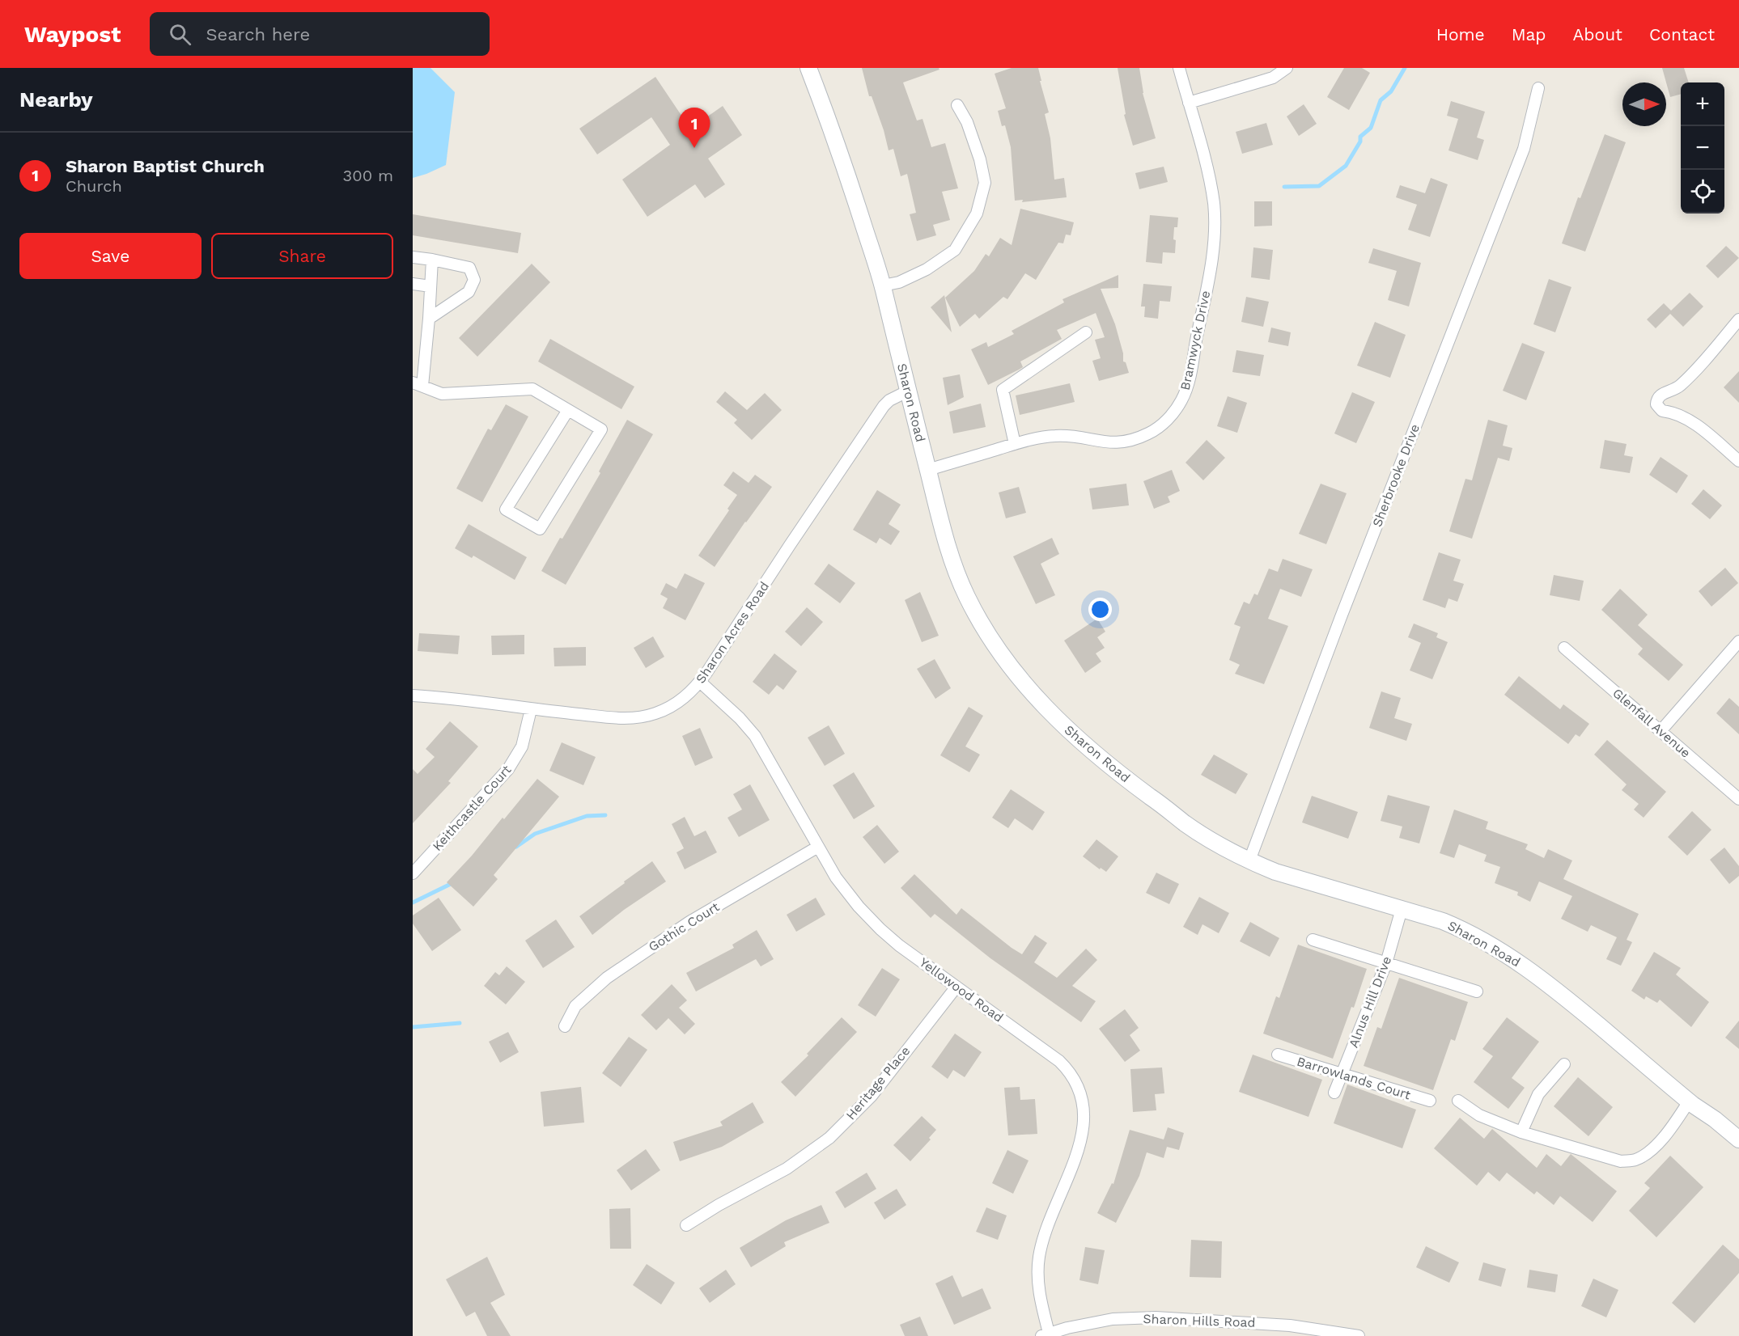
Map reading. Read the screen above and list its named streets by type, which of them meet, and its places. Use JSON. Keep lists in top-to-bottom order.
{
  "streets": {
    "main road": ["Sharon Road"],
    "street": [
      "Bramwyck Drive",
      "Sherbrooke Drive",
      "Sharon Acres Road",
      "Glenfall Avenue",
      "Keithcastle Court",
      "Gothic Court",
      "Yellowood Road",
      "Alnus Hill Drive",
      "Barrowlands Court",
      "Heritage Place",
      "Sharon Hills Road"
    ]
  },
  "crossings": [
    ["Bramwyck Drive", "Sharon Road"],
    ["Sharon Road", "Sherbrooke Drive"],
    ["Sharon Road", "Sharon Acres Road"],
    ["Sharon Road", "Alnus Hill Drive"],
    ["Sharon Acres Road", "Keithcastle Court"],
    ["Sharon Acres Road", "Yellowood Road"],
    ["Gothic Court", "Yellowood Road"],
    ["Yellowood Road", "Heritage Place"],
    ["Yellowood Road", "Sharon Hills Road"],
    ["Alnus Hill Drive", "Barrowlands Court"]
  ],
  "north": "right",
  "page": {
    "header": "Waypost",
    "search": "Search here",
    "nav": [
      "Home",
      "Map",
      "About",
      "Contact"
    ],
    "heading": "Nearby",
    "map_buttons": ["+", "−"],
    "pins": "1",
    "list": [
      {
        "mark": "1",
        "name": "Sharon Baptist Church",
        "note": "Church",
        "value": "300 m"
      }
    ],
    "buttons": ["Save", "Share"]
  }
}
